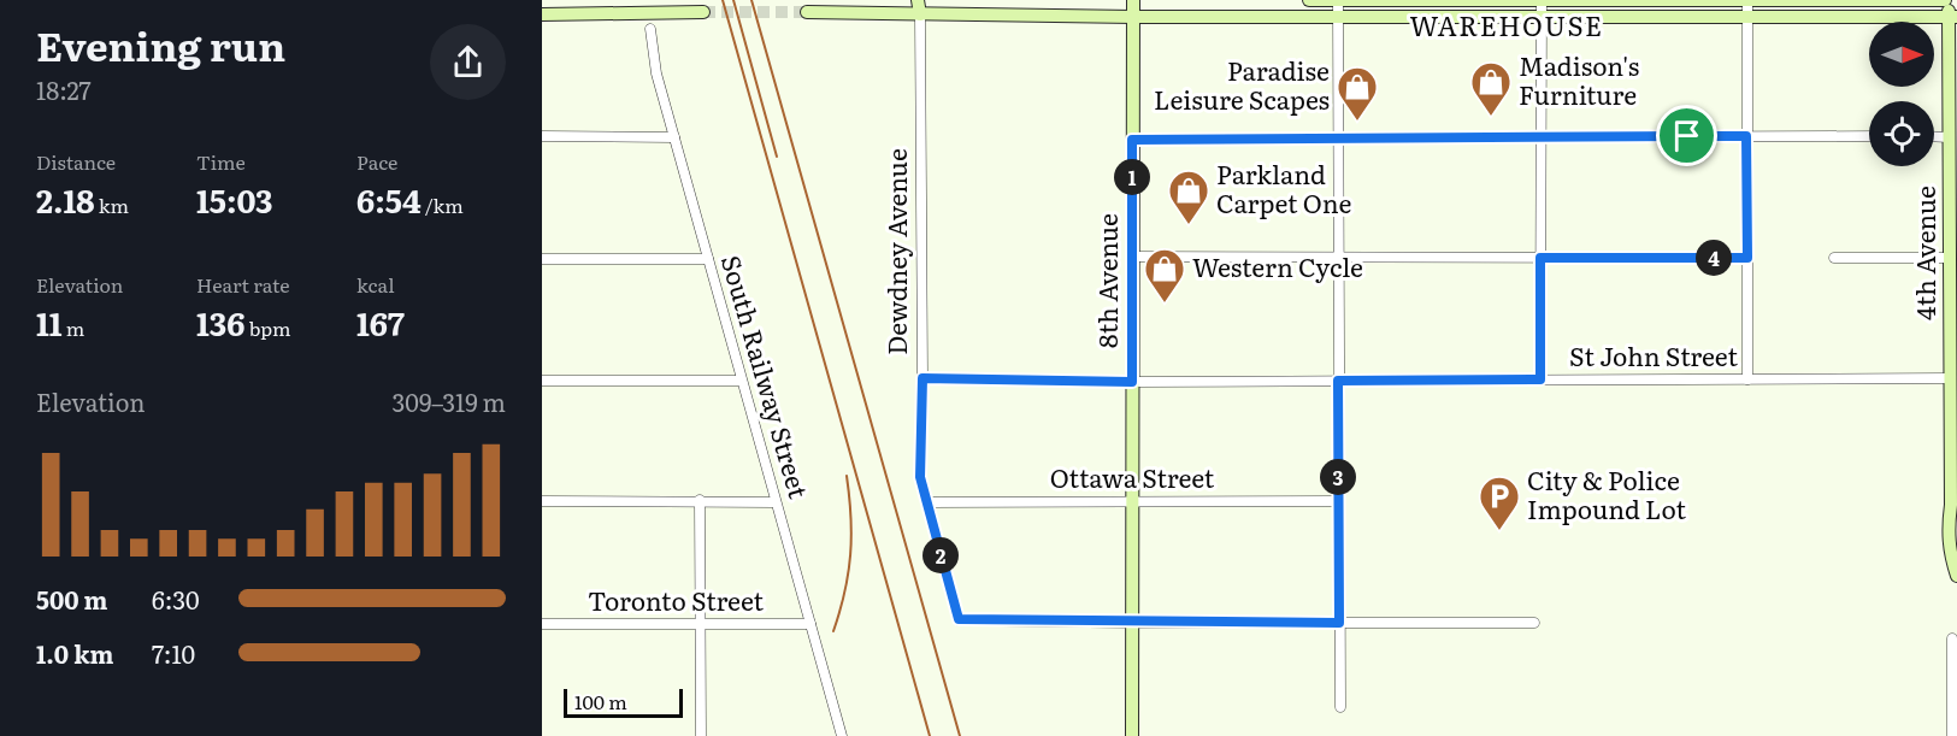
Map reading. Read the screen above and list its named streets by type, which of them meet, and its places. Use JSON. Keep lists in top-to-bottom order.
{
  "streets": {
    "main road": ["Dewdney Avenue", "4th Avenue", "8th Avenue"],
    "street": [
      "St John Street",
      "South Railway Street",
      "Ottawa Street",
      "Toronto Street"
    ]
  },
  "crossings": [
    ["Dewdney Avenue", "St John Street"],
    ["Dewdney Avenue", "Ottawa Street"],
    ["4th Avenue", "St John Street"],
    ["8th Avenue", "St John Street"],
    ["8th Avenue", "Ottawa Street"],
    ["South Railway Street", "Toronto Street"]
  ],
  "districts": ["WAREHOUSE"],
  "places": {
    "shop": [
      "Madison's Furniture",
      "Paradise Leisure Scapes",
      "Parkland Carpet One",
      "Western Cycle"
    ],
    "parking": ["City & Police Impound Lot"]
  },
  "scale_bar": "100 m",
  "north": "right",
  "page": {
    "heading": ["Evening run", "18:27"],
    "stats": [
      ["Distance", "2.18 km"],
      ["Time", "15:03"],
      ["Pace", "6:54 /km"],
      ["Elevation", "11 m"],
      ["Heart rate", "136 bpm"],
      ["kcal", "167"]
    ],
    "pins": [
      "1",
      "4",
      "3",
      "2"
    ],
    "chart": ["Elevation", "309–319 m"],
    "list": [
      {
        "name": "500 m",
        "note": "6:30"
      },
      {
        "name": "1.0 km",
        "note": "7:10"
      }
    ],
    "scale": "100 m"
  }
}
